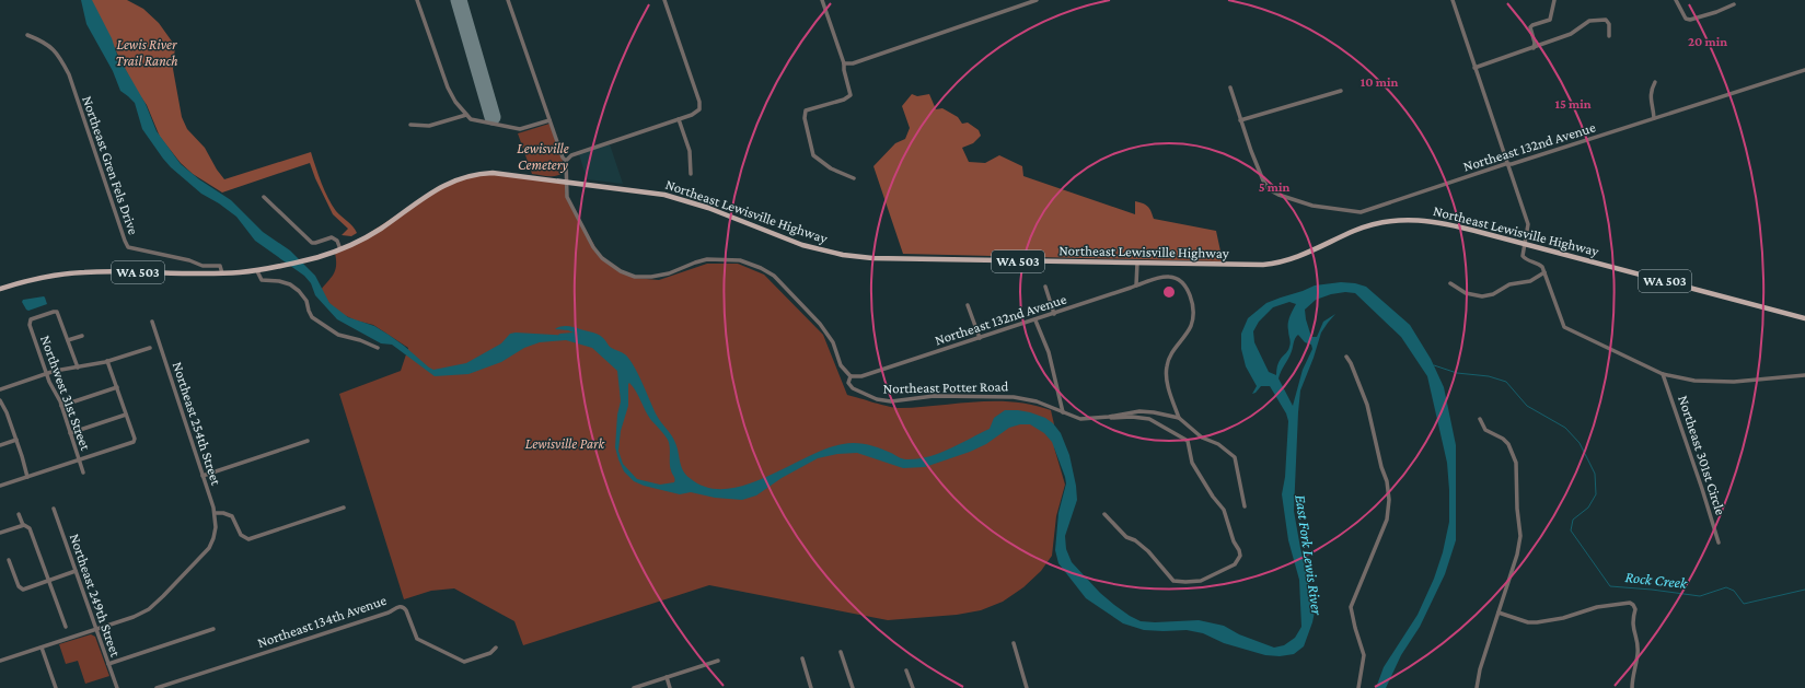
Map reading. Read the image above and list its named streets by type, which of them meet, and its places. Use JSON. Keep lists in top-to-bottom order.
{
  "streets": {
    "main road": ["Northeast Lewisville Highway", "WA 503"],
    "street": [
      "Northeast 132nd Avenue",
      "Northeast Gren Fels Drive",
      "Northeast Potter Road",
      "Northwest 31st Street",
      "Northeast 254th Street",
      "Northeast 301st Circle",
      "Northeast 249th Street",
      "Northeast 134th Avenue"
    ]
  },
  "crossings": [
    ["Northeast 132nd Avenue", "Northeast Potter Road"],
    ["Northeast Gren Fels Drive", "Northeast Lewisville Highway"],
    ["Northeast Lewisville Highway", "Northeast Potter Road"],
    ["Northeast 254th Street", "Northeast 249th Street"]
  ],
  "water": ["East Fork Lewis River", "Rock Creek"],
  "parks": ["Lewis River Trail Ranch", "Lewisville Cemetery", "Lewisville Park"],
  "rings": [
    "20 min",
    "10 min",
    "15 min",
    "5 min"
  ]
}
